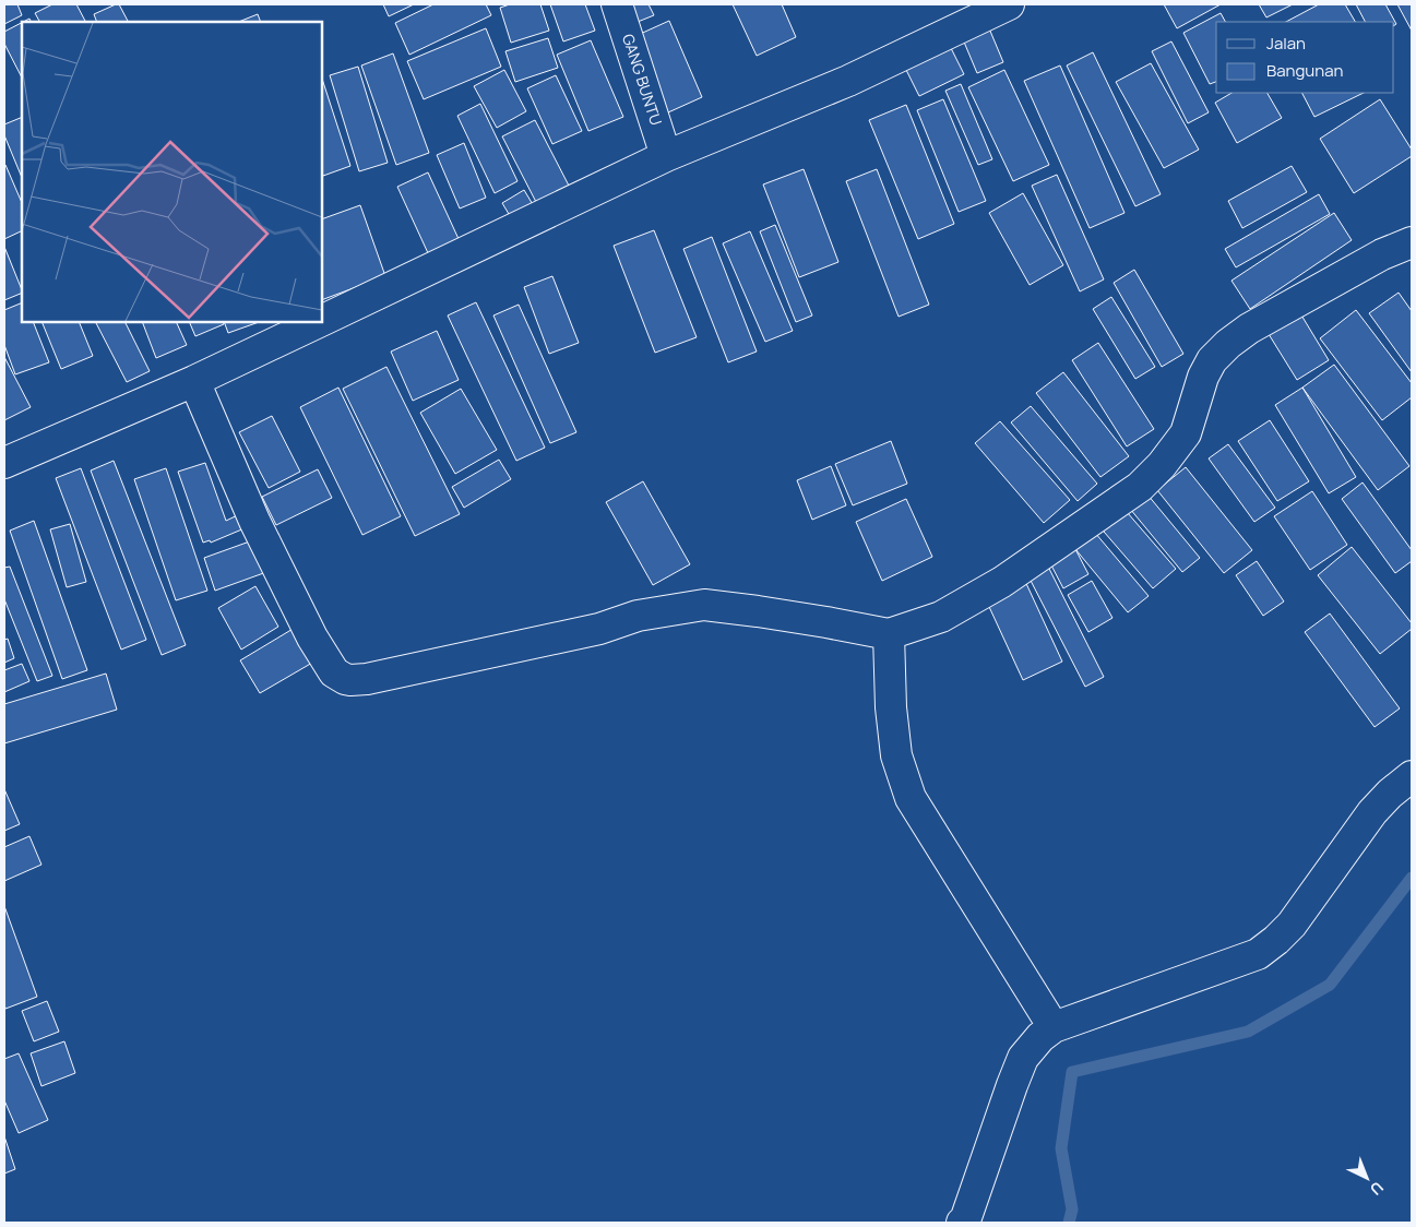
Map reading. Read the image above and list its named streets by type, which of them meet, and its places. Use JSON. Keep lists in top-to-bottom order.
{
  "streets": {
    "street": ["GANG BUNTU"]
  },
  "legend": ["Jalan", "Bangunan"],
  "north": "bottom right"
}
